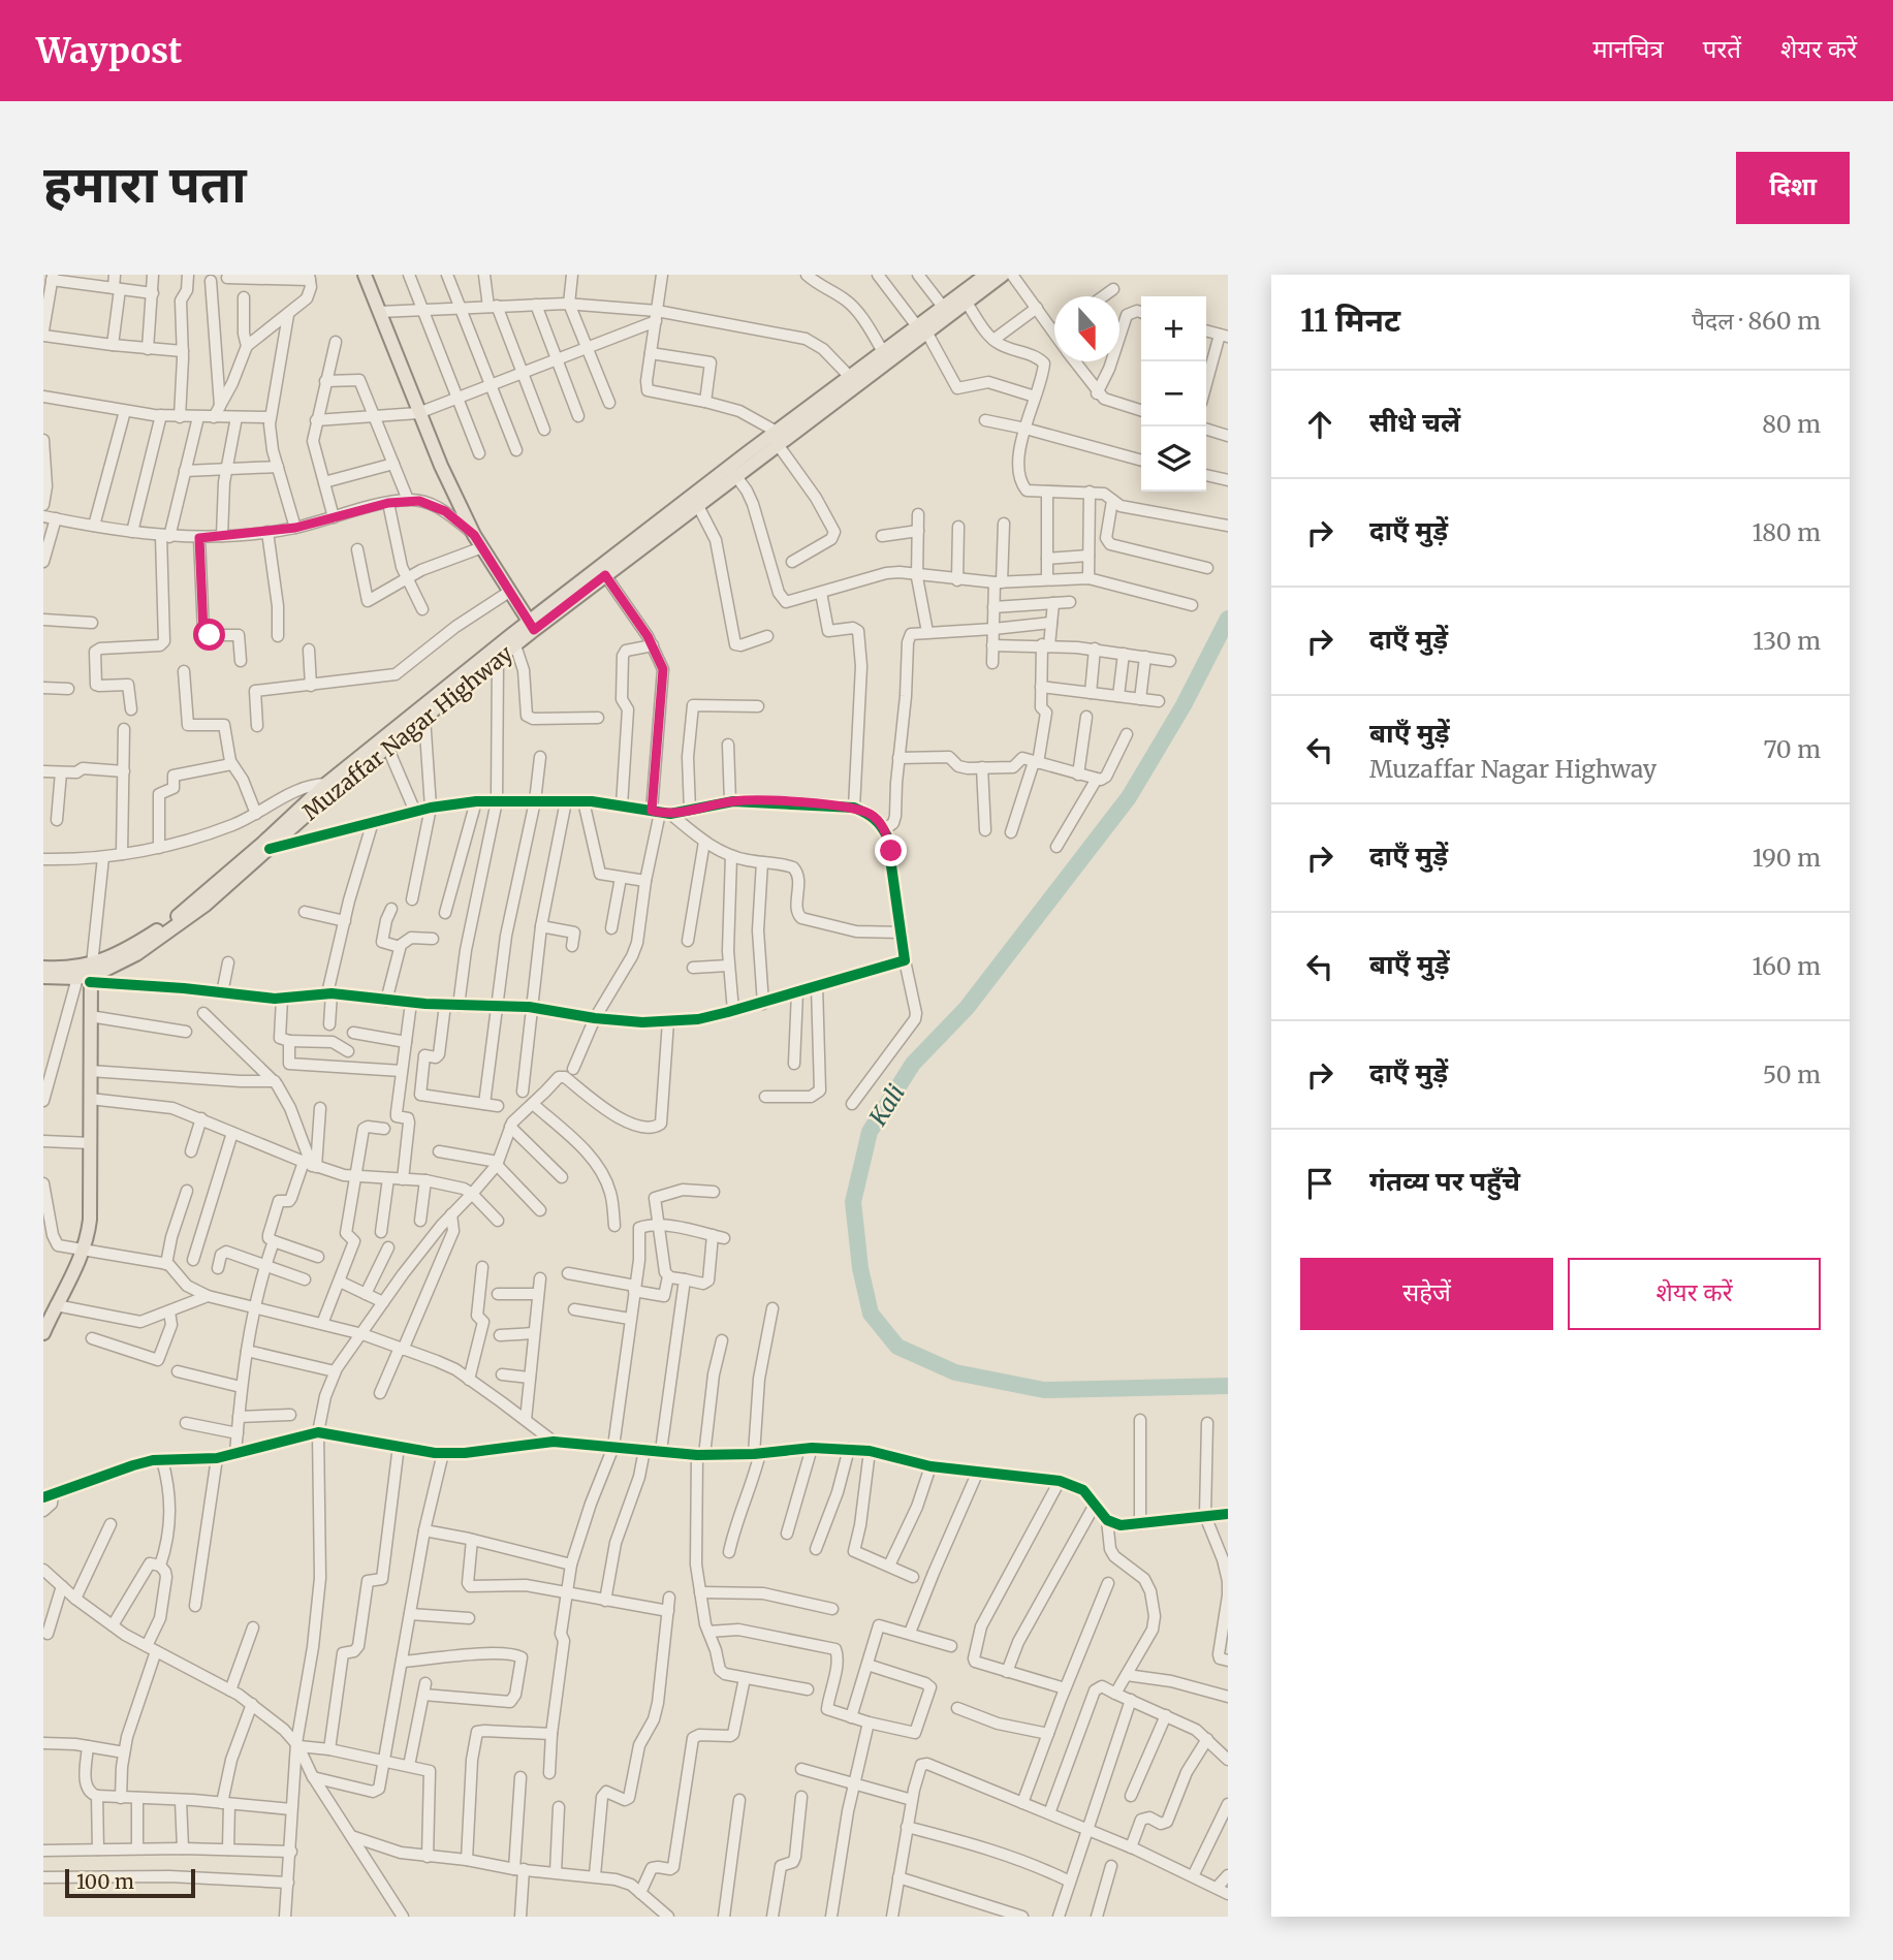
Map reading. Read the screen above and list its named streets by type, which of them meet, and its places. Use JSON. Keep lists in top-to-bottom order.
{
  "streets": {
    "main road": ["Muzaffar Nagar Highway"]
  },
  "water": ["Kali"],
  "scale_bar": "100 m",
  "north": "bottom",
  "page": {
    "header": "Waypost",
    "nav": ["मानचित्र", "परतें", "शेयर करें"],
    "buttons": [
      "दिशा",
      ["सहेजें", "शेयर करें"]
    ],
    "title": "हमारा पता",
    "heading": ["11 मिनट", "पैदल · 860 m"],
    "map_buttons": ["+", "−"],
    "list": [
      ["सीधे चलें", "80 m"],
      ["दाएँ मुड़ें", "180 m"],
      ["दाएँ मुड़ें", "130 m"],
      ["बाएँ मुड़ें", "Muzaffar Nagar Highway", "70 m"],
      ["दाएँ मुड़ें", "190 m"],
      ["बाएँ मुड़ें", "160 m"],
      ["दाएँ मुड़ें", "50 m"],
      "गंतव्य पर पहुँचे"
    ],
    "scale": "100 m"
  }
}
